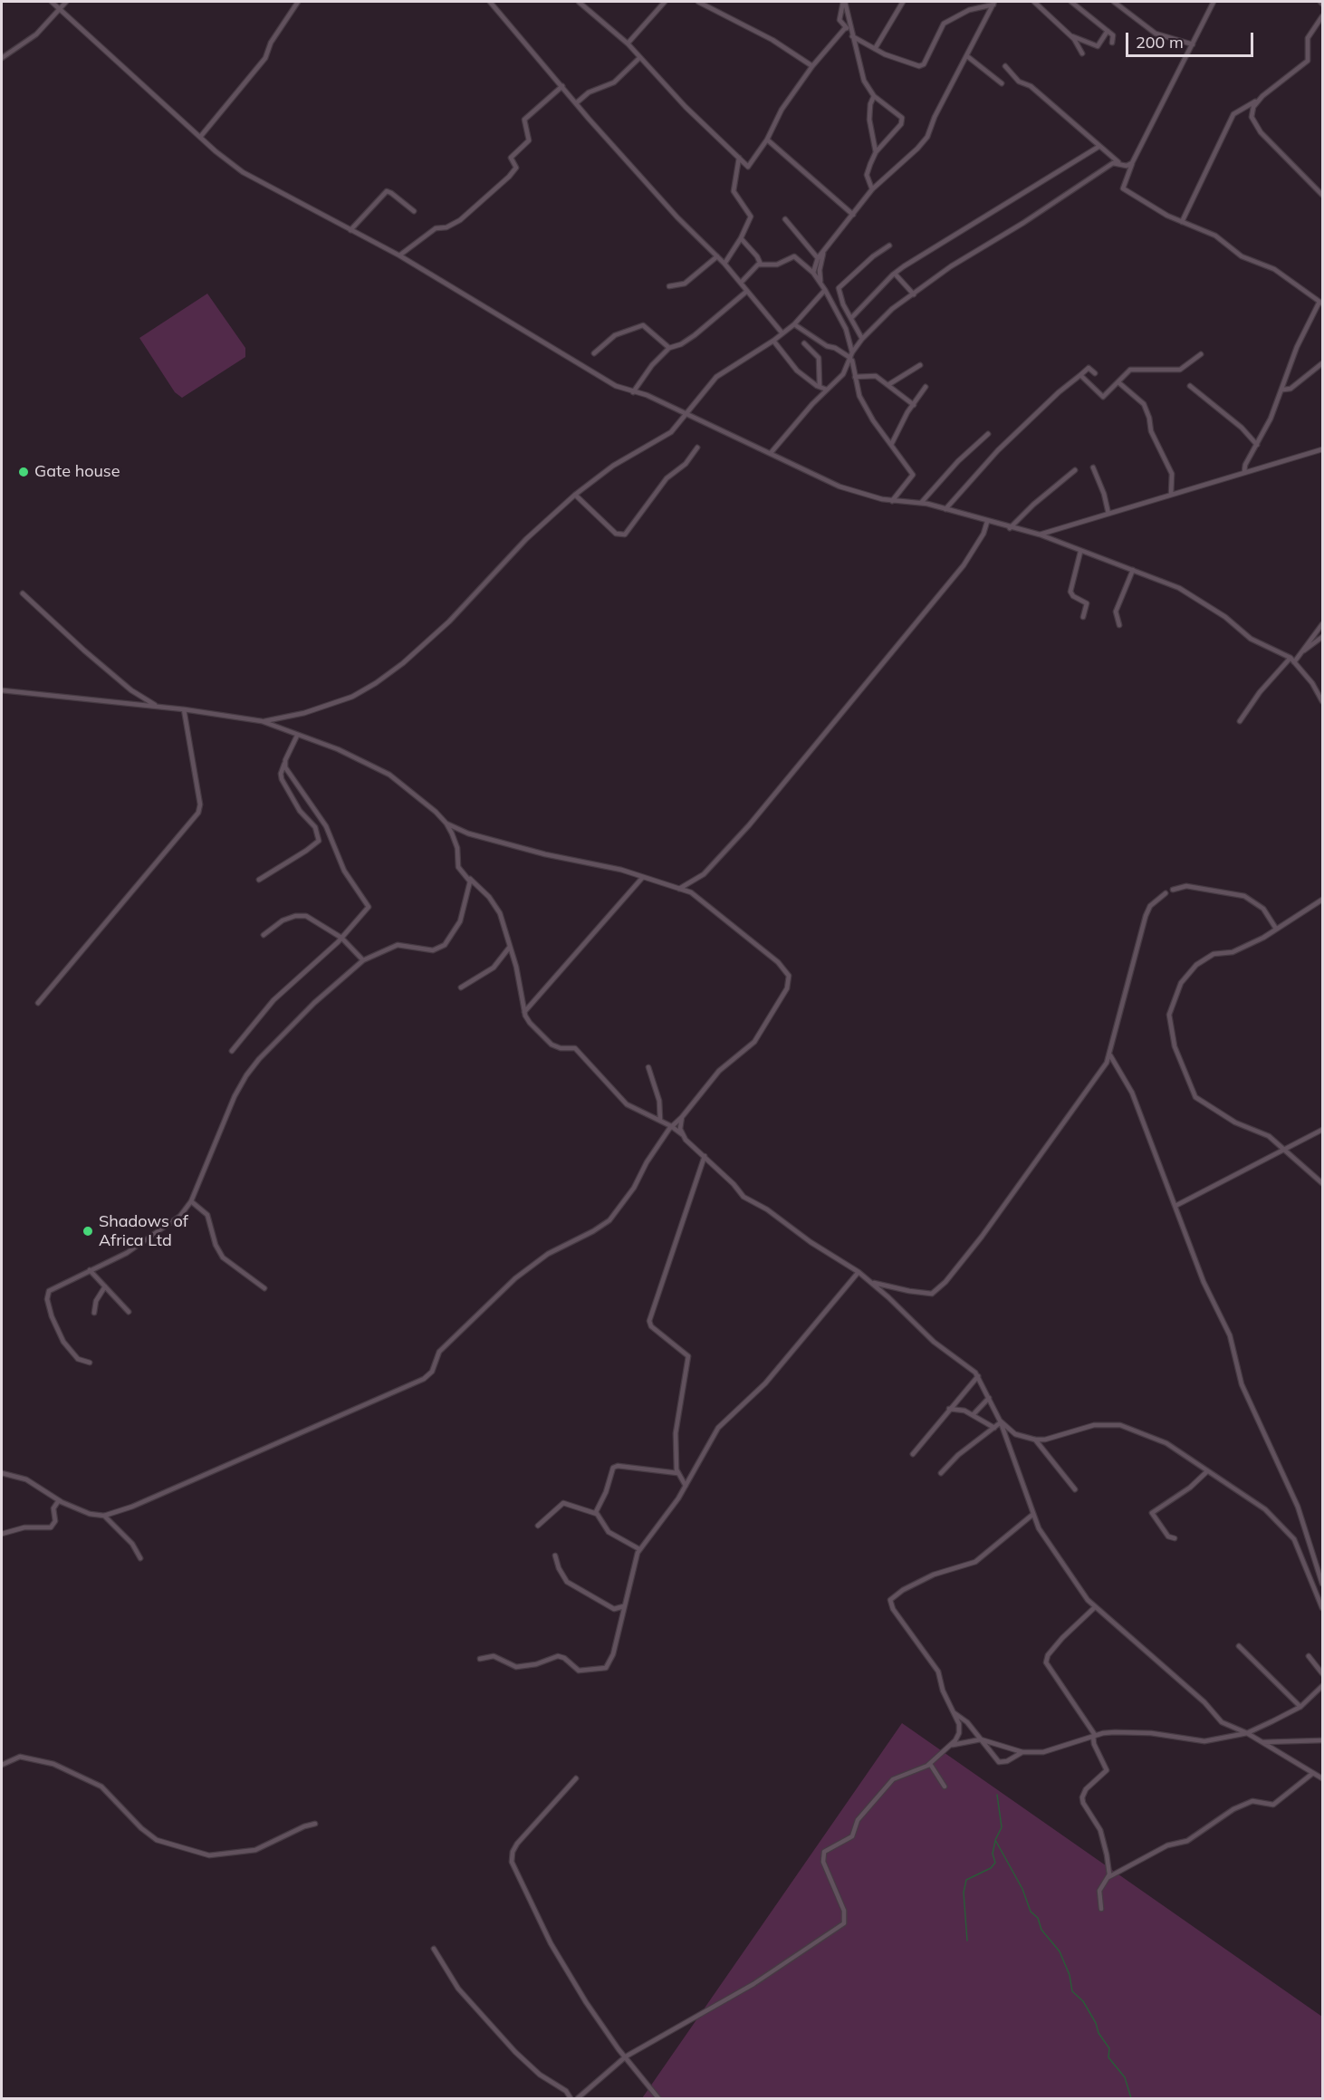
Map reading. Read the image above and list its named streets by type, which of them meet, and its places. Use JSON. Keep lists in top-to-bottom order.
{
  "places": ["Gate house", "Shadows of Africa Ltd"],
  "scale_bar": "200 m"
}
